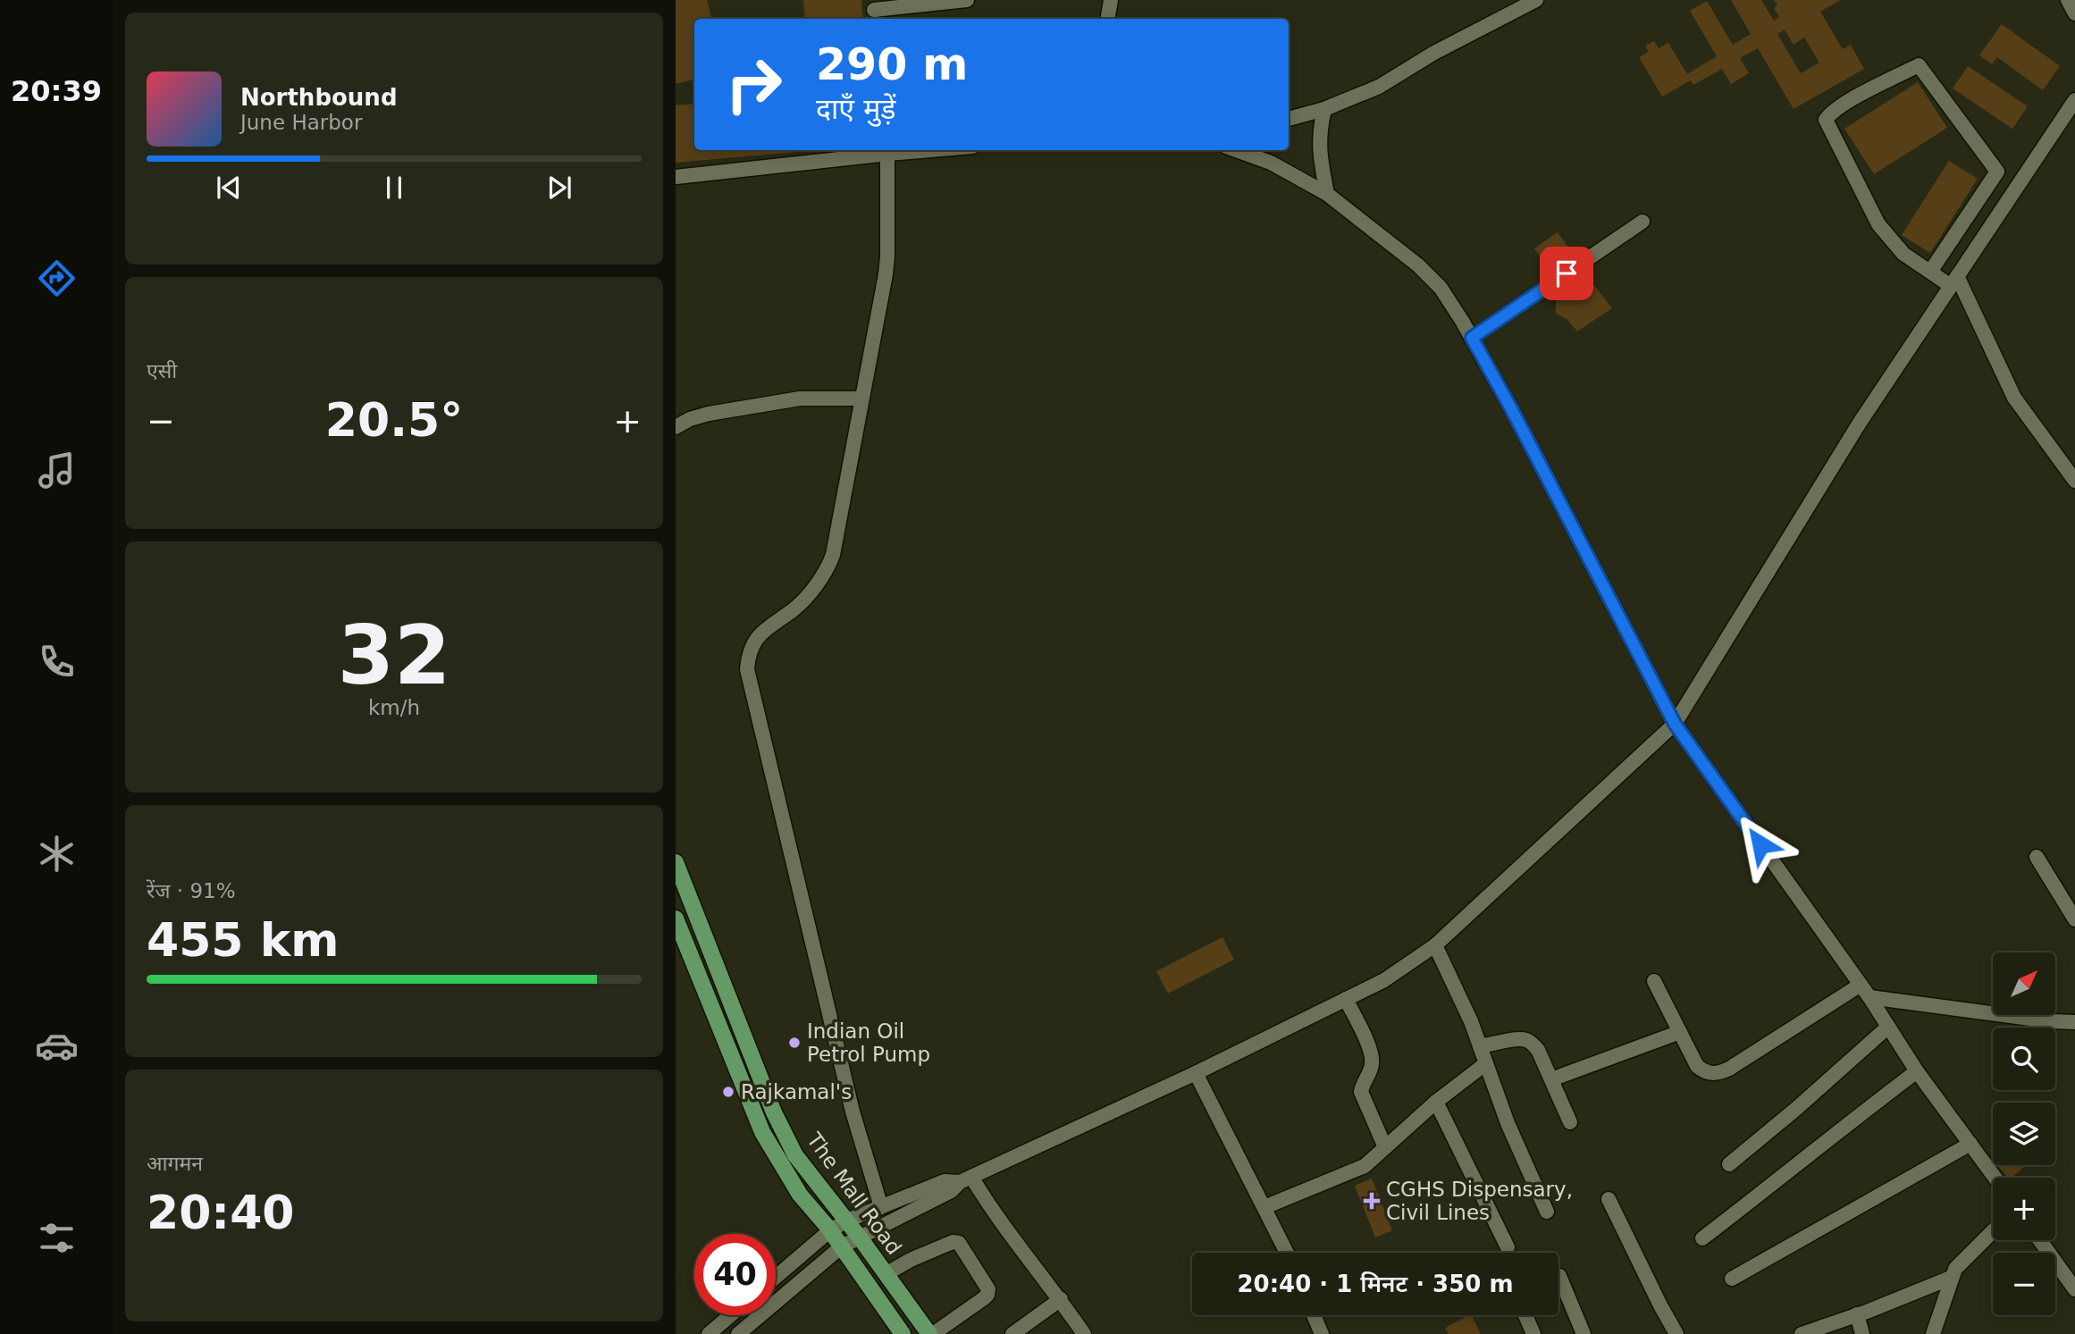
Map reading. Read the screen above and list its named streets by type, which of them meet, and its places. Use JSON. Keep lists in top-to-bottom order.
{
  "streets": {
    "main road": ["The Mall Road"]
  },
  "places": {
    "other": ["Indian Oil Petrol Pump", "Rajkamal's"],
    "health": ["CGHS Dispensary, Civil Lines"]
  },
  "north": "top right",
  "page": {
    "tabs": "20:39",
    "turn": ["290 m", "दाएँ मुड़ें"],
    "song": ["Northbound", "June Harbor"],
    "tile": [
      "एसी",
      ["32", "km/h"],
      ["रेंज · 91%", "455 km"],
      ["आगमन", "20:40"]
    ],
    "heat": ["−", "20.5°", "+"],
    "map_buttons": ["+", "−"],
    "limit": "40",
    "trip": "20:40 · 1 मिनट · 350 m"
  }
}
